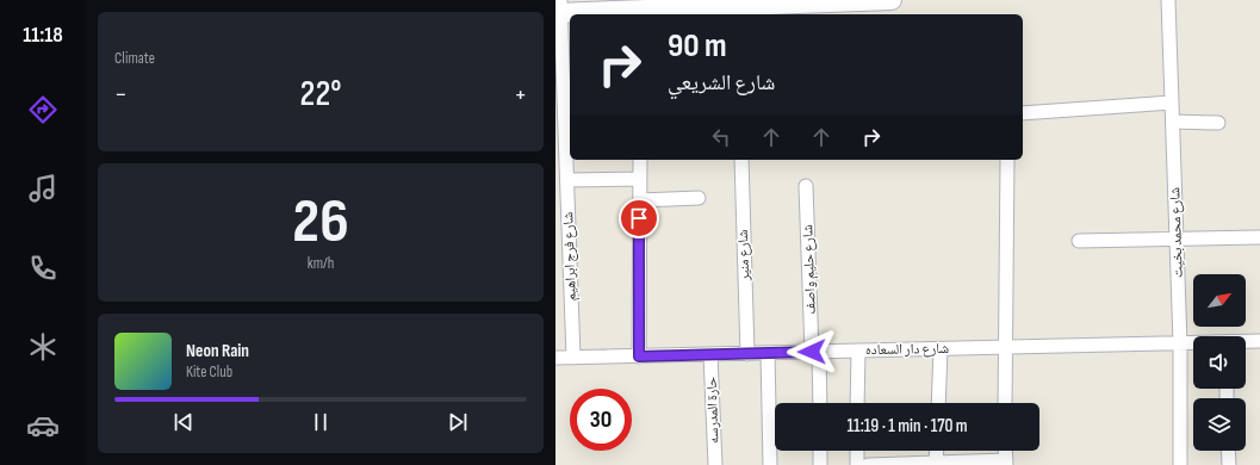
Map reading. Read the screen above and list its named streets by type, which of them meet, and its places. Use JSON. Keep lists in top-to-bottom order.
{
  "streets": {
    "street": [
      "شارع محمد بخيت",
      "شارع منير",
      "شارع فرج ابراهيم",
      "شارع حليم واصف",
      "شارع دار السعاده",
      "حارة المدرسه"
    ]
  },
  "crossings": [
    ["شارع محمد بخيت", "شارع دار السعاده"],
    ["شارع منير", "شارع دار السعاده"],
    ["شارع فرج ابراهيم", "شارع دار السعاده"],
    ["شارع حليم واصف", "شارع دار السعاده"],
    ["شارع دار السعاده", "حارة المدرسه"]
  ],
  "north": "top right",
  "page": {
    "tabs": "11:18",
    "tile": [
      "Climate",
      ["26", "km/h"]
    ],
    "turn": ["90 m", "شارع الشريعي"],
    "heat": ["−", "22°", "+"],
    "song": ["Neon Rain", "Kite Club"],
    "limit": "30",
    "trip": "11:19 · 1 min · 170 m"
  }
}
